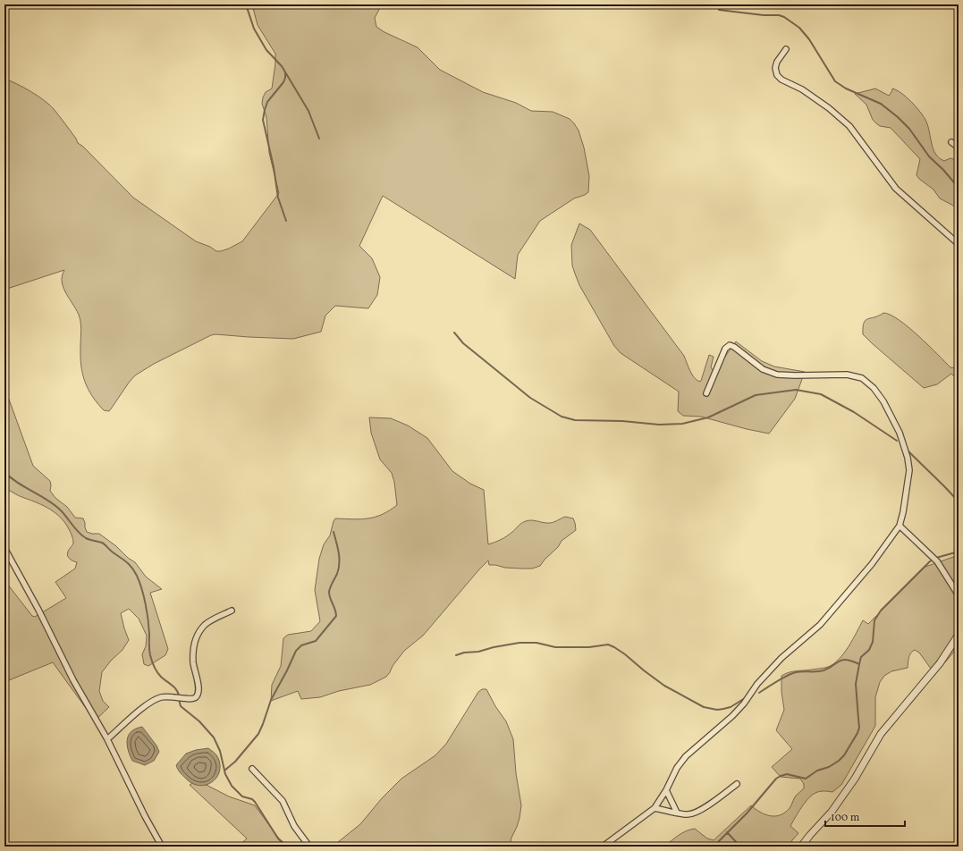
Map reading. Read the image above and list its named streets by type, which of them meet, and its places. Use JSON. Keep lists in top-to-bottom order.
{
  "scale_bar": "100 m"
}
